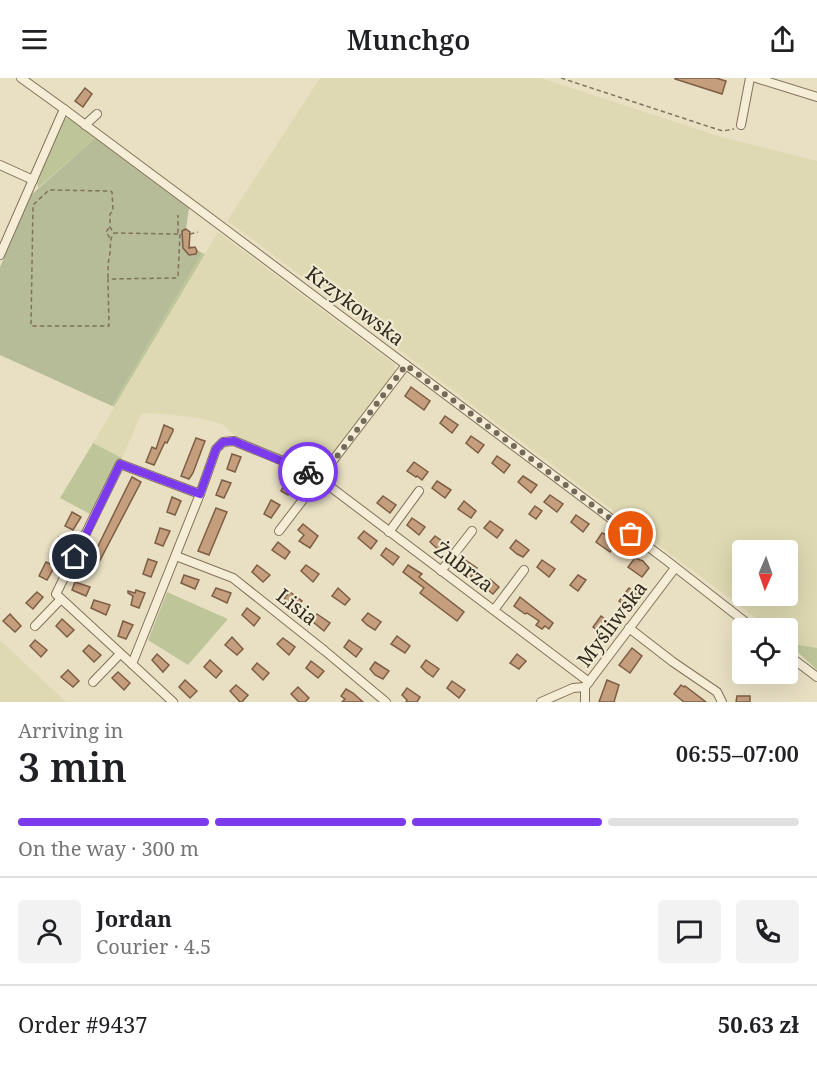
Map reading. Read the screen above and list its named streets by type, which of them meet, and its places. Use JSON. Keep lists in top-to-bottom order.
{
  "streets": {
    "street": [
      "Krzykowska",
      "Żubrza",
      "Lisia",
      "Myśliwska"
    ]
  },
  "crossings": [
    ["Krzykowska", "Myśliwska"],
    ["Żubrza", "Myśliwska"]
  ],
  "north": "bottom",
  "page": {
    "header": "Munchgo",
    "heading": ["3 min", "Arriving in", "06:55–07:00"],
    "panel": [
      "Jordan",
      "Courier · 4.5",
      "Order #9437",
      "50.63 zł"
    ],
    "bar": "On the way · 300 m"
  }
}
